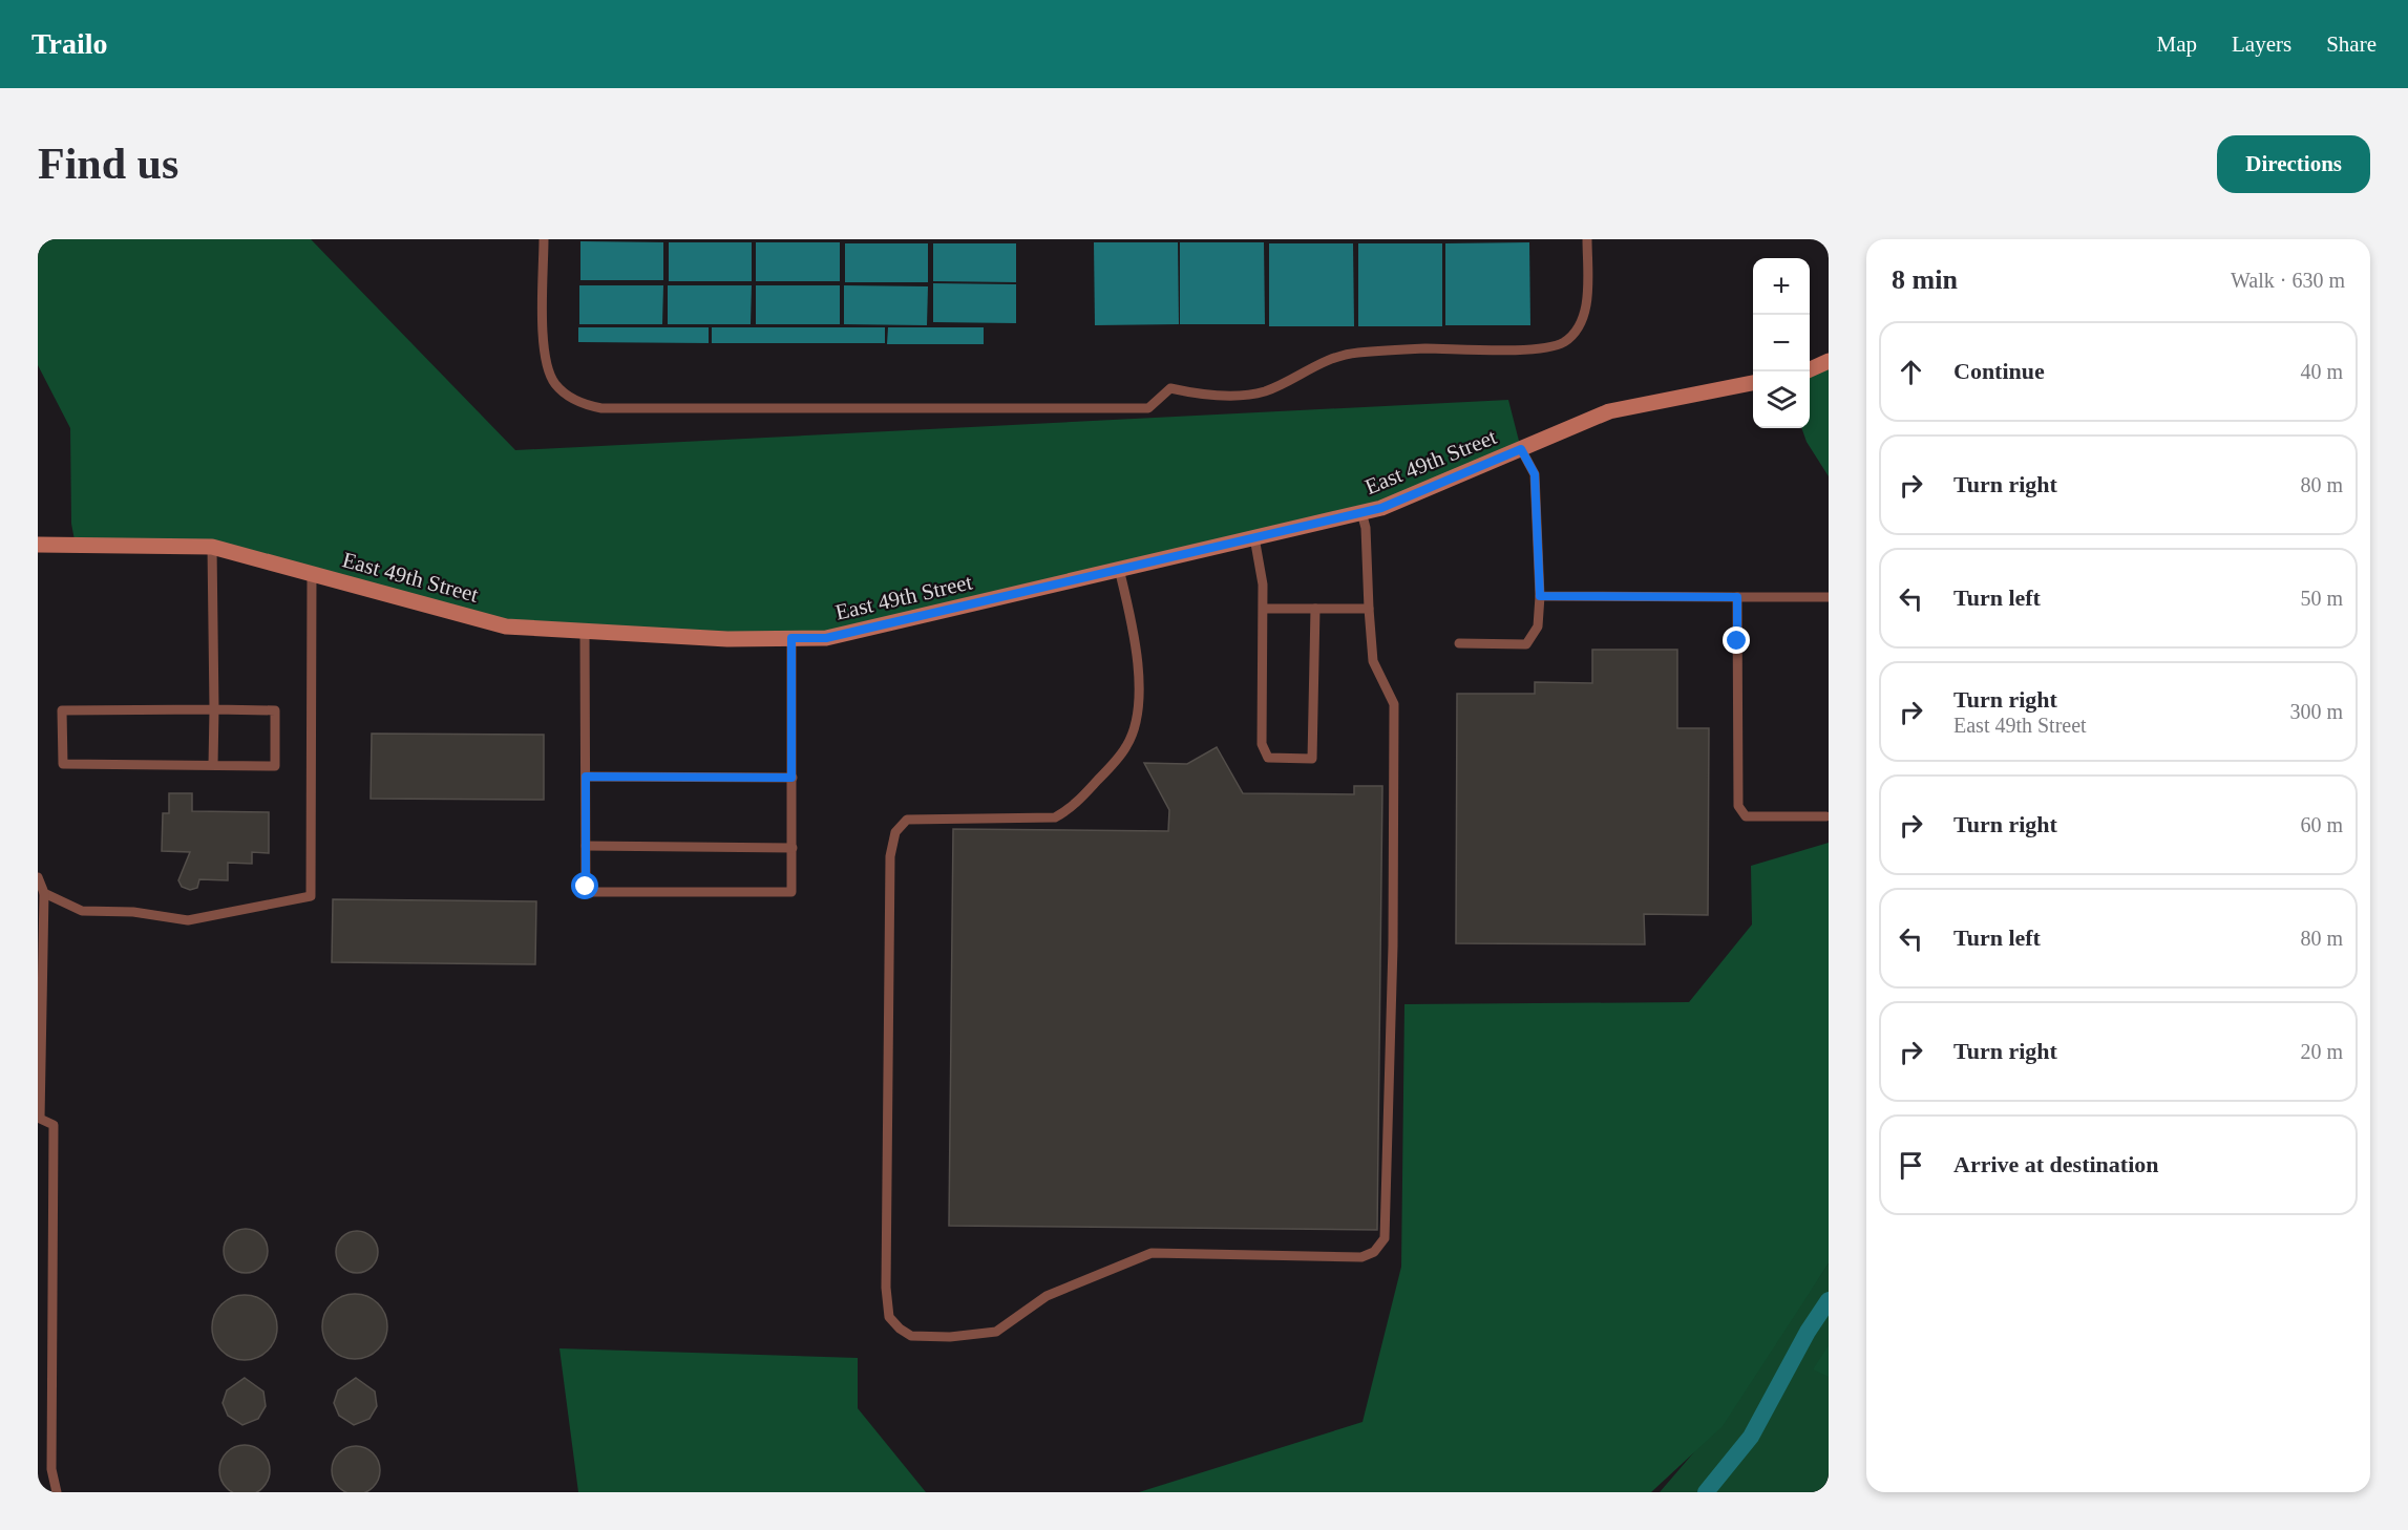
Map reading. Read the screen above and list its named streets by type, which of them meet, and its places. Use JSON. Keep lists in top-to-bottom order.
{
  "streets": {
    "street": ["East 49th Street"]
  },
  "page": {
    "header": "Trailo",
    "nav": ["Map", "Layers", "Share"],
    "buttons": "Directions",
    "title": "Find us",
    "heading": ["8 min", "Walk · 630 m"],
    "map_buttons": ["+", "−"],
    "list": [
      ["Continue", "40 m"],
      ["Turn right", "80 m"],
      ["Turn left", "50 m"],
      ["Turn right", "East 49th Street", "300 m"],
      ["Turn right", "60 m"],
      ["Turn left", "80 m"],
      ["Turn right", "20 m"],
      "Arrive at destination"
    ]
  }
}
